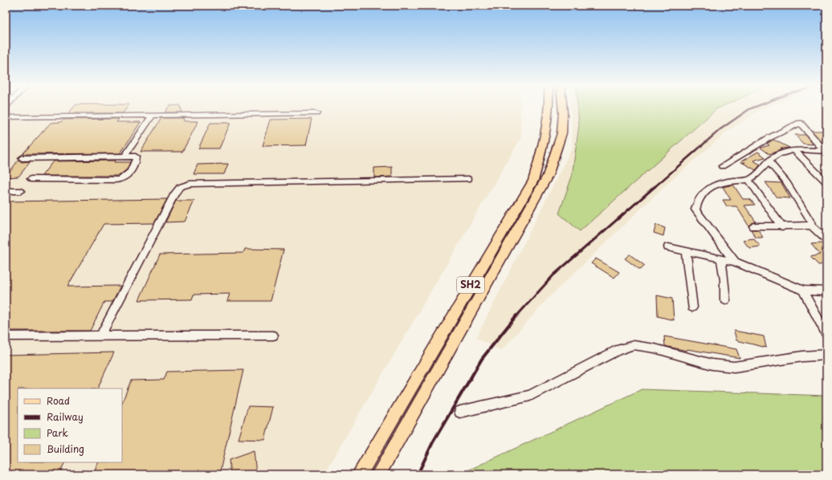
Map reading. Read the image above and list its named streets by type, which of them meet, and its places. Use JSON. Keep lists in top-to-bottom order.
{
  "streets": {
    "main road": ["SH2"]
  },
  "legend": [
    "Road",
    "Railway",
    "Park",
    "Building"
  ]
}
